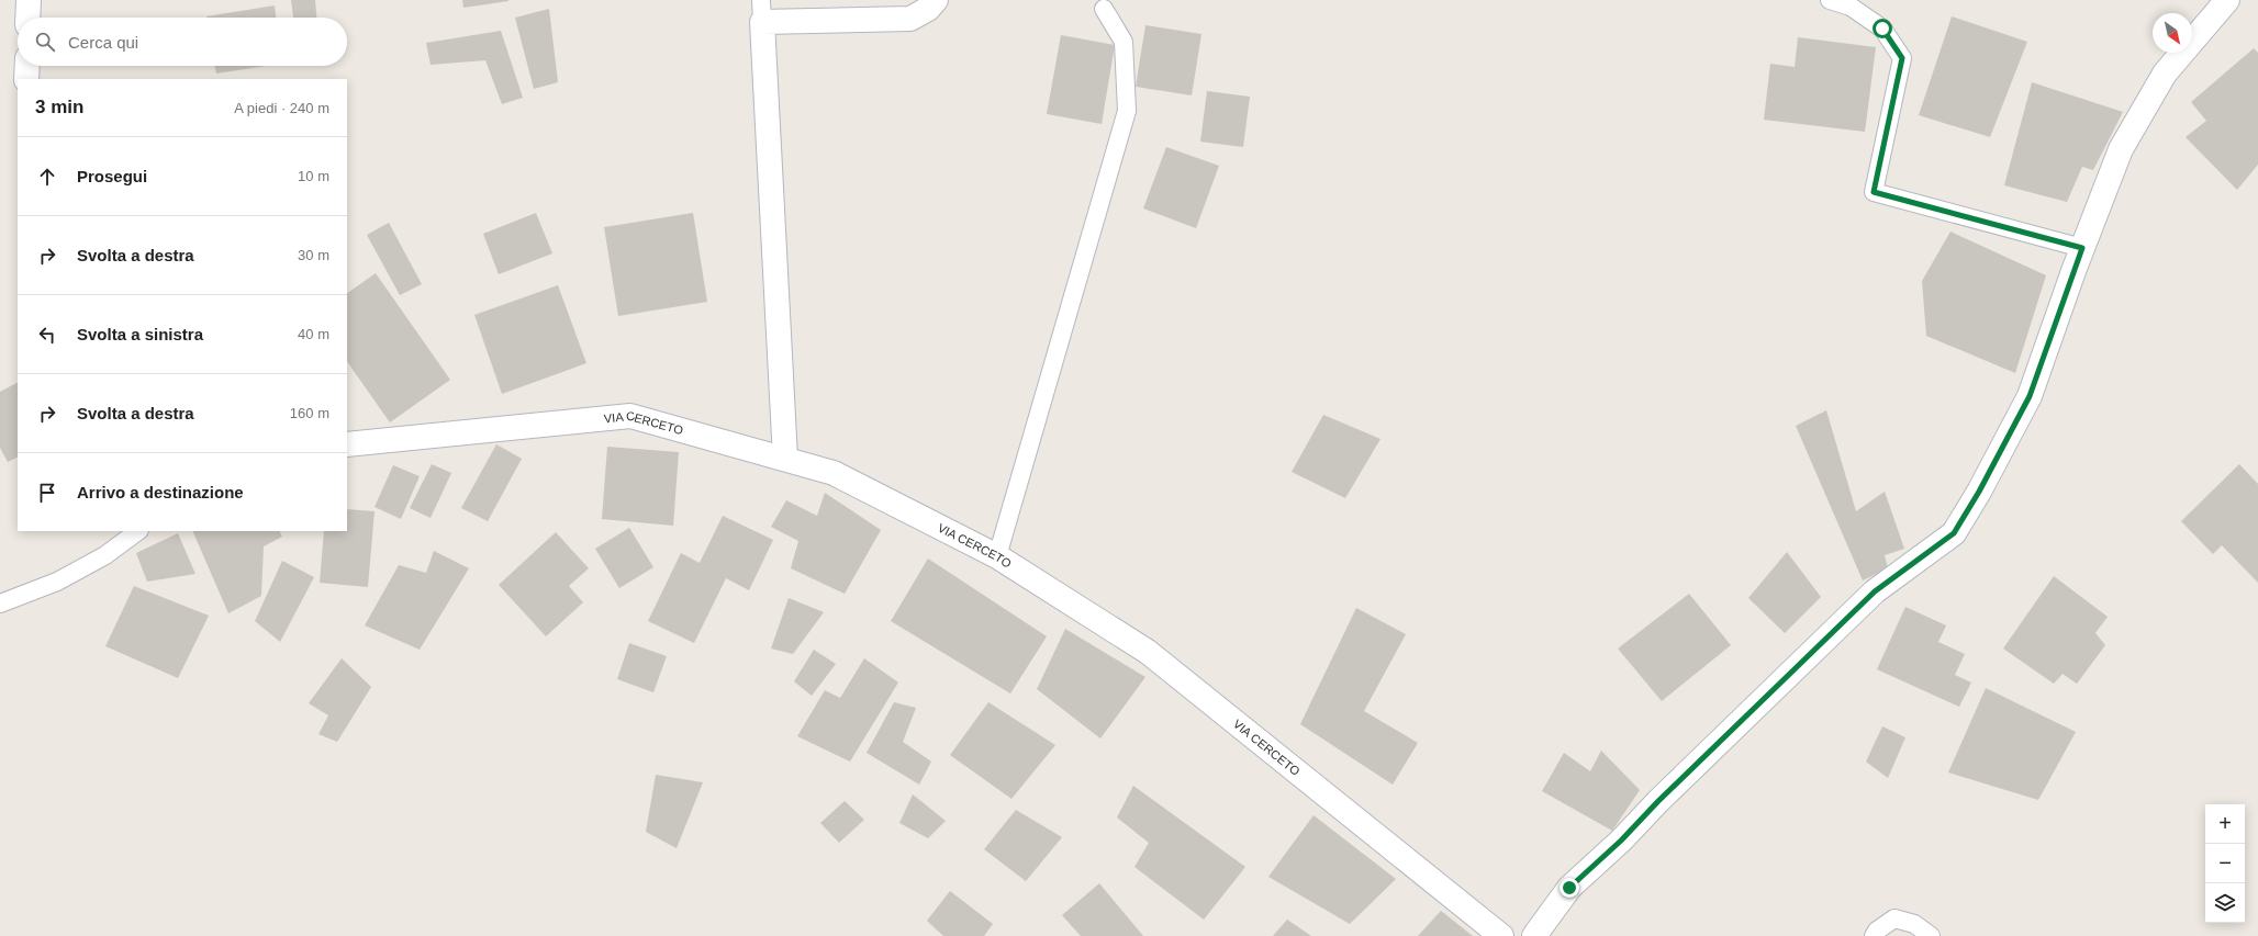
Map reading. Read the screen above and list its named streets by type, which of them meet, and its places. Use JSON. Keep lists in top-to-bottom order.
{
  "streets": {
    "street": ["VIA CERCETO"]
  },
  "north": "bottom right",
  "page": {
    "search": "Cerca qui",
    "heading": ["3 min", "A piedi · 240 m"],
    "list": [
      ["Prosegui", "10 m"],
      ["Svolta a destra", "30 m"],
      ["Svolta a sinistra", "40 m"],
      ["Svolta a destra", "160 m"],
      "Arrivo a destinazione"
    ],
    "map_buttons": ["+", "−"]
  }
}
